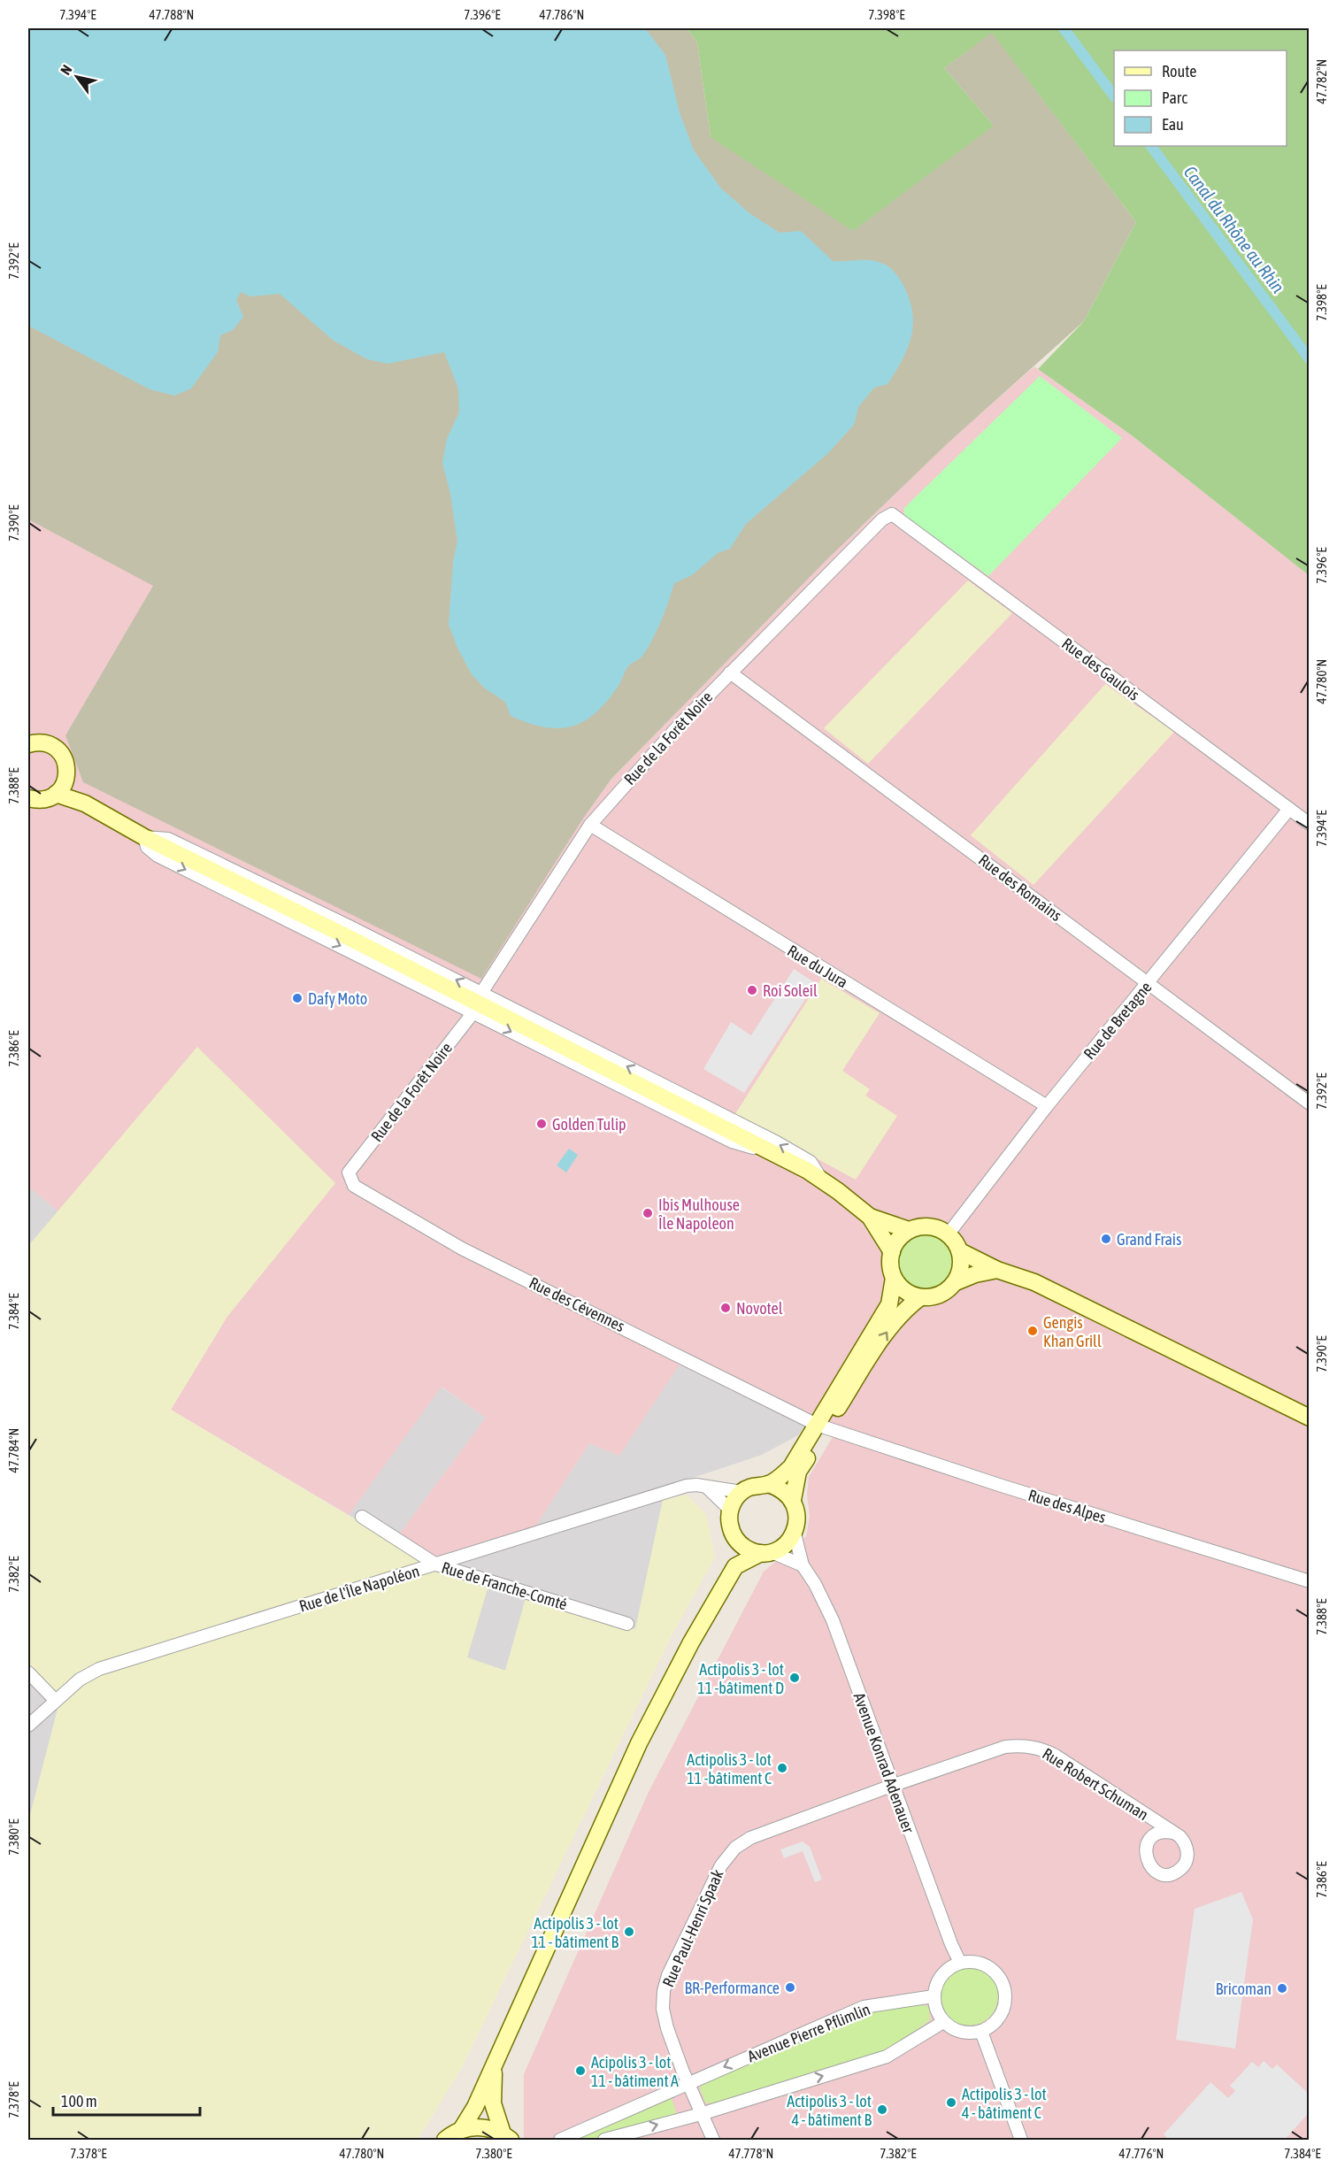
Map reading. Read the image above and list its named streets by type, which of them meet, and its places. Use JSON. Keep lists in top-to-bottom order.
{
  "streets": {
    "street": [
      "Rue des Gaulois",
      "Rue de la Forêt Noire",
      "Rue des Romains",
      "Rue du Jura",
      "Rue de Bretagne",
      "Rue des Cévennes",
      "Rue des Alpes",
      "Rue de Franche-Comté",
      "Rue de l'Île Napoléon",
      "Avenue Konrad Adenauer",
      "Rue Robert Schuman",
      "Rue Paul-Henri Spaak",
      "Avenue Pierre Pflimlin"
    ]
  },
  "crossings": [
    ["Rue des Gaulois", "Rue de la Forêt Noire"],
    ["Rue des Gaulois", "Rue de Bretagne"],
    ["Rue de la Forêt Noire", "Rue des Romains"],
    ["Rue de la Forêt Noire", "Rue du Jura"],
    ["Rue de la Forêt Noire", "Rue des Cévennes"],
    ["Rue des Romains", "Rue de Bretagne"],
    ["Rue du Jura", "Rue de Bretagne"],
    ["Rue des Cévennes", "Rue des Alpes"],
    ["Rue de Franche-Comté", "Rue de l'Île Napoléon"],
    ["Rue de l'Île Napoléon", "Avenue Konrad Adenauer"],
    ["Avenue Konrad Adenauer", "Rue Robert Schuman"],
    ["Avenue Konrad Adenauer", "Rue Paul-Henri Spaak"],
    ["Avenue Konrad Adenauer", "Avenue Pierre Pflimlin"],
    ["Rue Robert Schuman", "Rue Paul-Henri Spaak"],
    ["Rue Paul-Henri Spaak", "Avenue Pierre Pflimlin"]
  ],
  "water": ["Canal du Rhône au Rhin"],
  "places": [
    "Roi Soleil",
    "Dafy Moto",
    "Golden Tulip",
    "Ibis Mulhouse Île Napoleon",
    "Grand Frais",
    "Novotel",
    "Gengis Khan Grill",
    "Actipolis 3 - lot 11 -bâtiment D",
    "Actipolis 3 - lot 11 -bâtiment C",
    "Actipolis 3 - lot 11 - bâtiment B",
    "BR-Performance",
    "Bricoman",
    "Acipolis 3 - lot 11 - bâtiment A",
    "Actipolis 3 - lot 4 - bâtiment C",
    "Actipolis 3 - lot 4 - bâtiment B"
  ],
  "legend": ["Route", "Parc", "Eau"],
  "scale_bar": "100 m",
  "north": "top left",
  "coordinates": [
    "7.394°E",
    "47.788°N",
    "7.396°E",
    "47.786°N",
    "7.398°E",
    "47.782°N",
    "7.392°E",
    "7.390°E",
    "47.780°N",
    "7.388°E",
    "7.386°E",
    "7.384°E",
    "47.784°N",
    "7.382°E",
    "7.380°E",
    "7.378°E",
    "47.778°N",
    "47.776°N"
  ]
}
